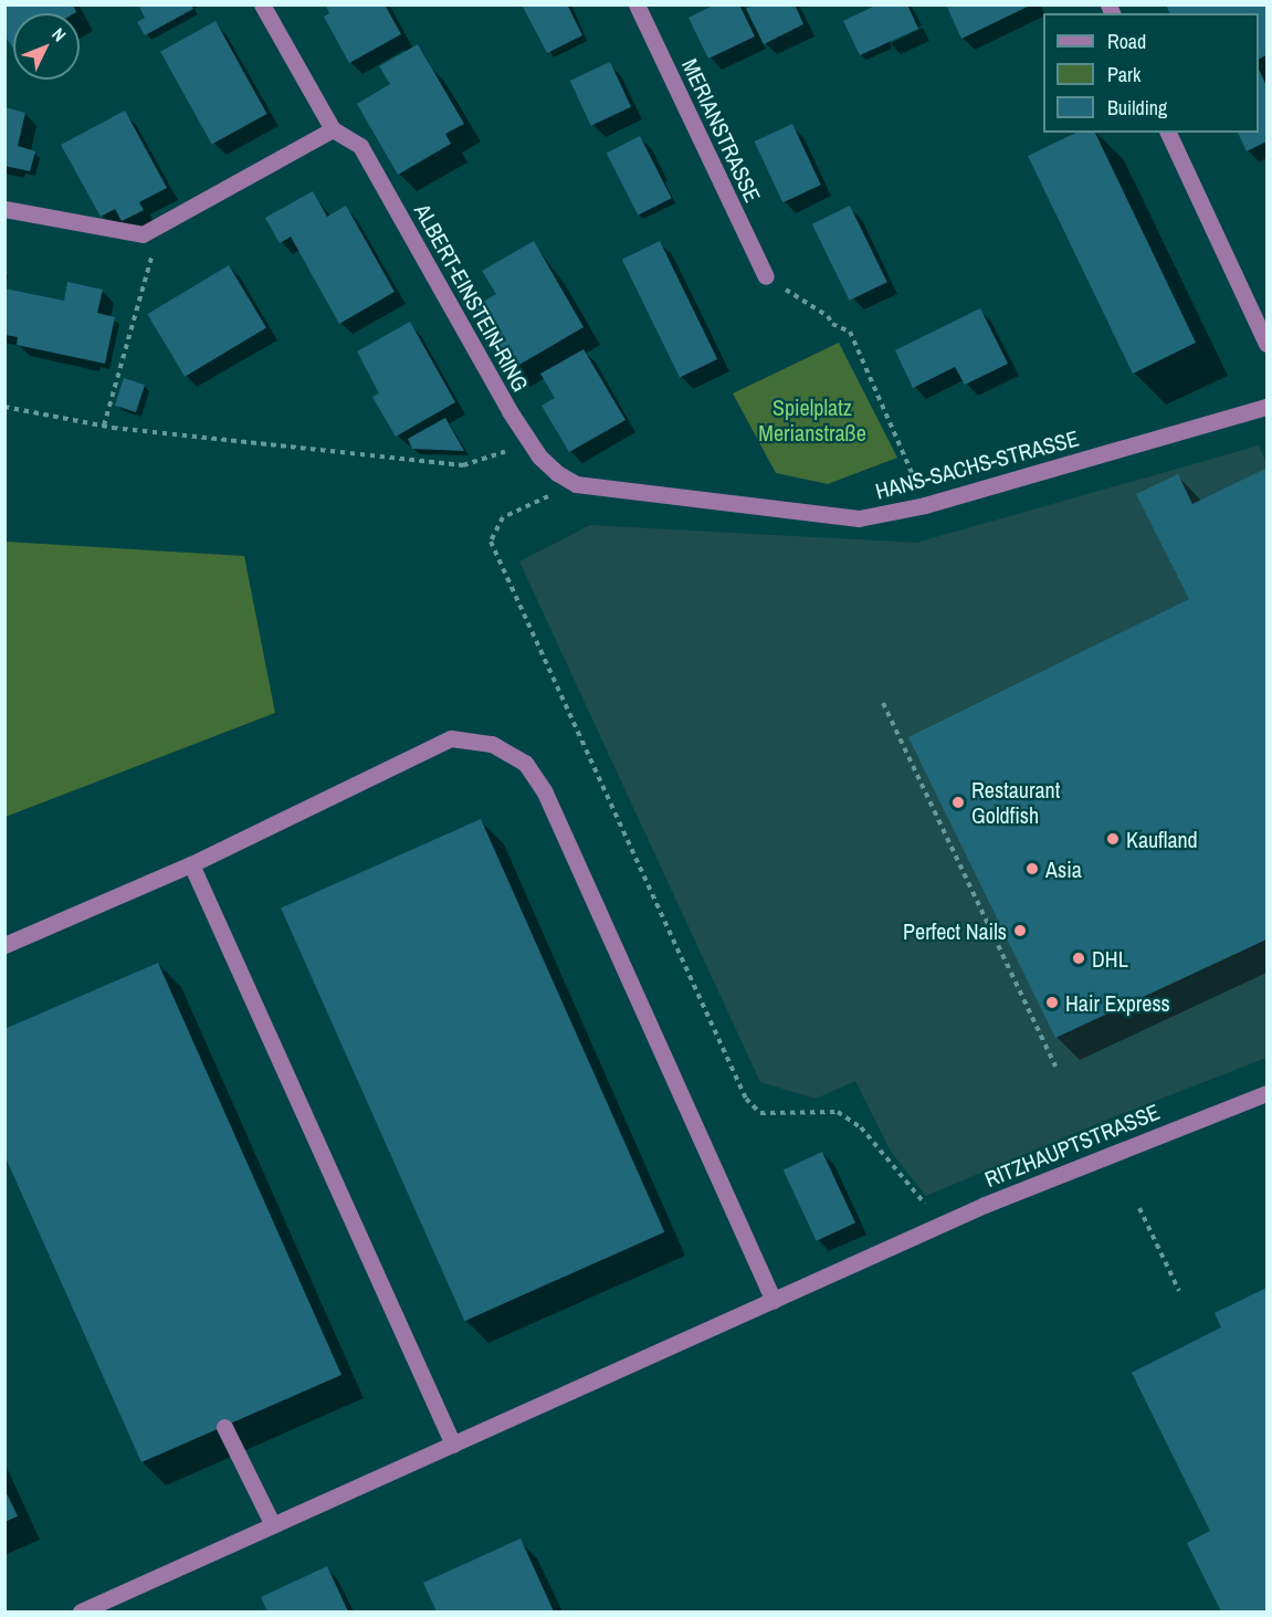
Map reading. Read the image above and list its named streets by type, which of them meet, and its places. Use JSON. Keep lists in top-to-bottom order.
{
  "streets": {
    "street": [
      "MERIANSTRASSE",
      "ALBERT-EINSTEIN-RING",
      "HANS-SACHS-STRASSE",
      "RITZHAUPTSTRASSE"
    ]
  },
  "crossings": [
    ["ALBERT-EINSTEIN-RING", "HANS-SACHS-STRASSE"]
  ],
  "parks": ["Spielplatz Merianstraße"],
  "places": [
    "Restaurant Goldfish",
    "Kaufland",
    "Asia",
    "Perfect Nails",
    "DHL",
    "Hair Express"
  ],
  "legend": ["Road", "Park", "Building"],
  "north": "top right"
}
